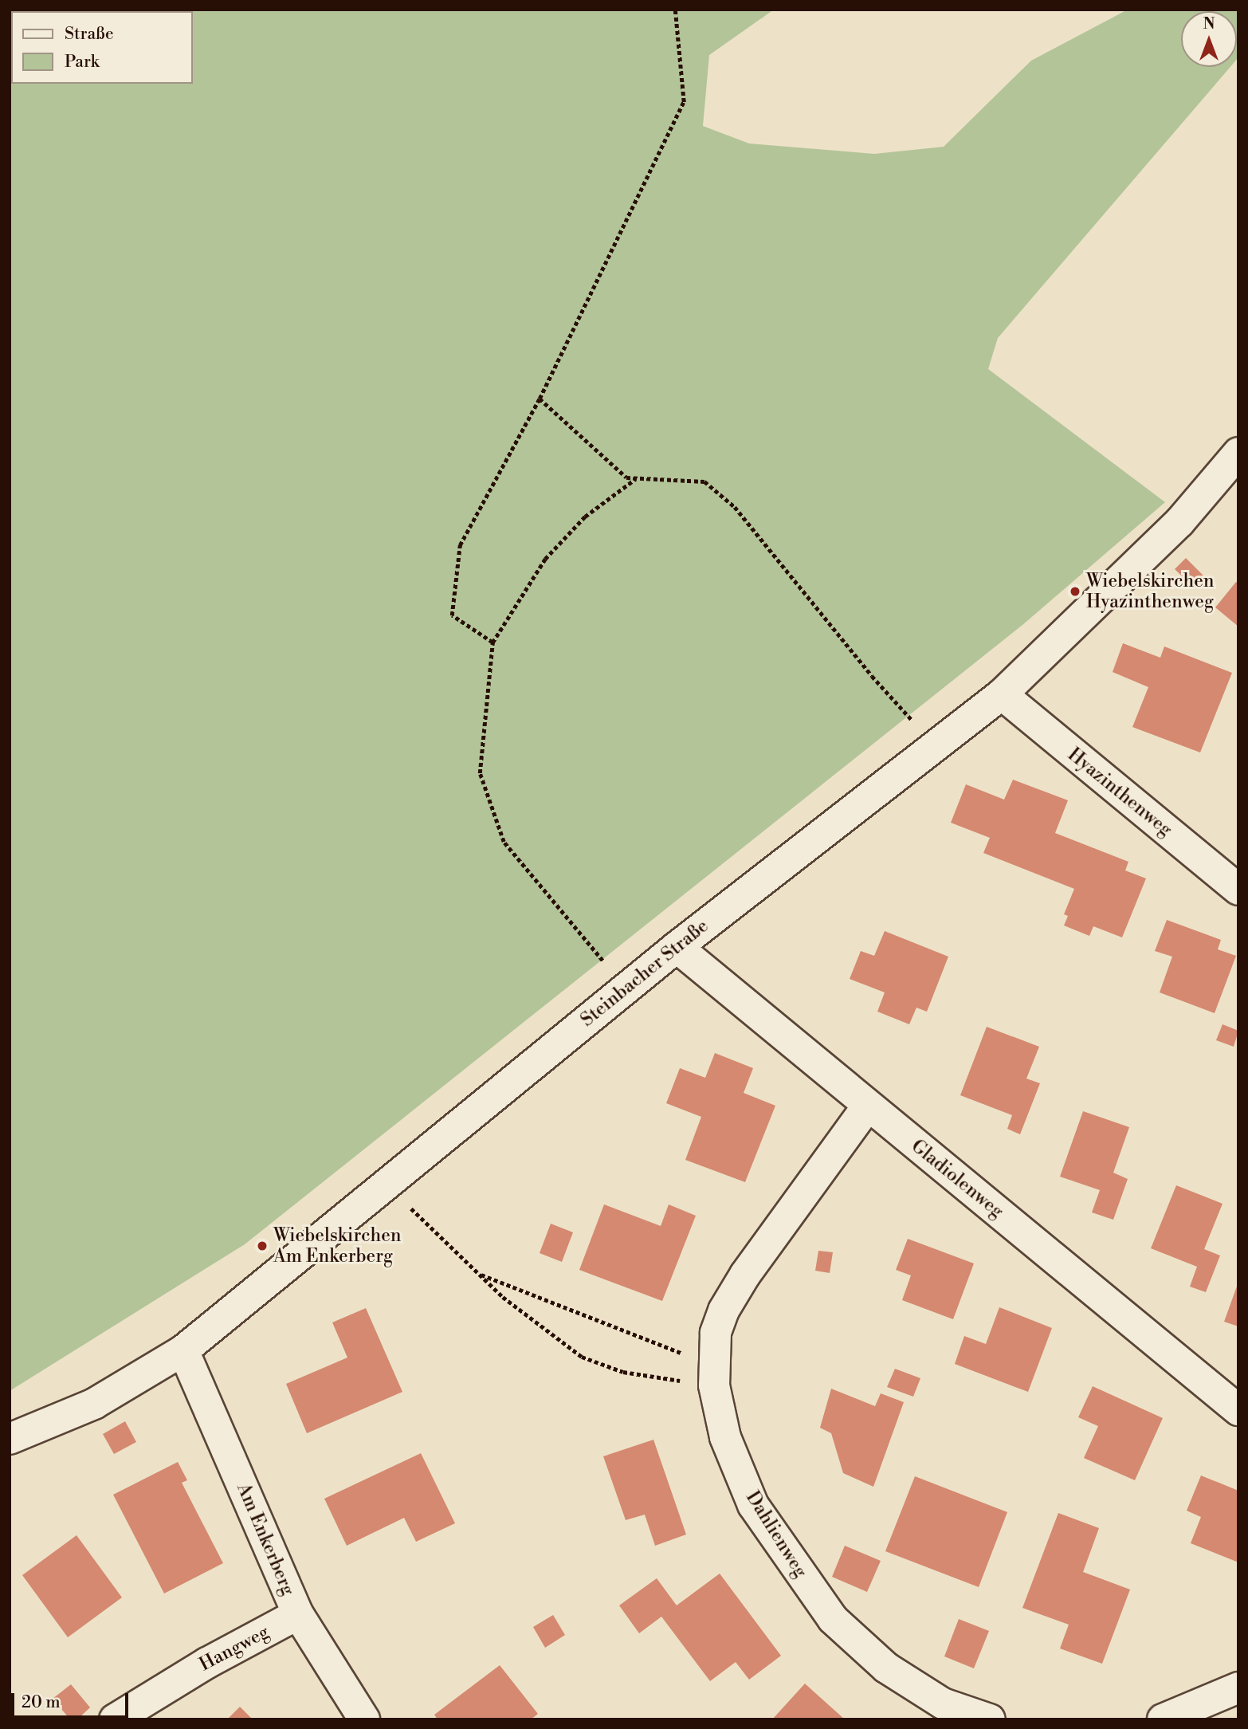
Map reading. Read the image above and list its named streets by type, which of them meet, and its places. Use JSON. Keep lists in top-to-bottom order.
{
  "streets": {
    "street": [
      "Hyazinthenweg",
      "Steinbacher Straße",
      "Gladiolenweg",
      "Dahlienweg",
      "Am Enkerberg",
      "Hangweg"
    ]
  },
  "crossings": [
    ["Hyazinthenweg", "Steinbacher Straße"],
    ["Steinbacher Straße", "Gladiolenweg"],
    ["Steinbacher Straße", "Am Enkerberg"],
    ["Gladiolenweg", "Dahlienweg"],
    ["Am Enkerberg", "Hangweg"]
  ],
  "places": ["Wiebelskirchen Hyazinthenweg", "Wiebelskirchen Am Enkerberg"],
  "legend": ["Straße", "Park"],
  "scale_bar": "20 m",
  "north": "top"
}
